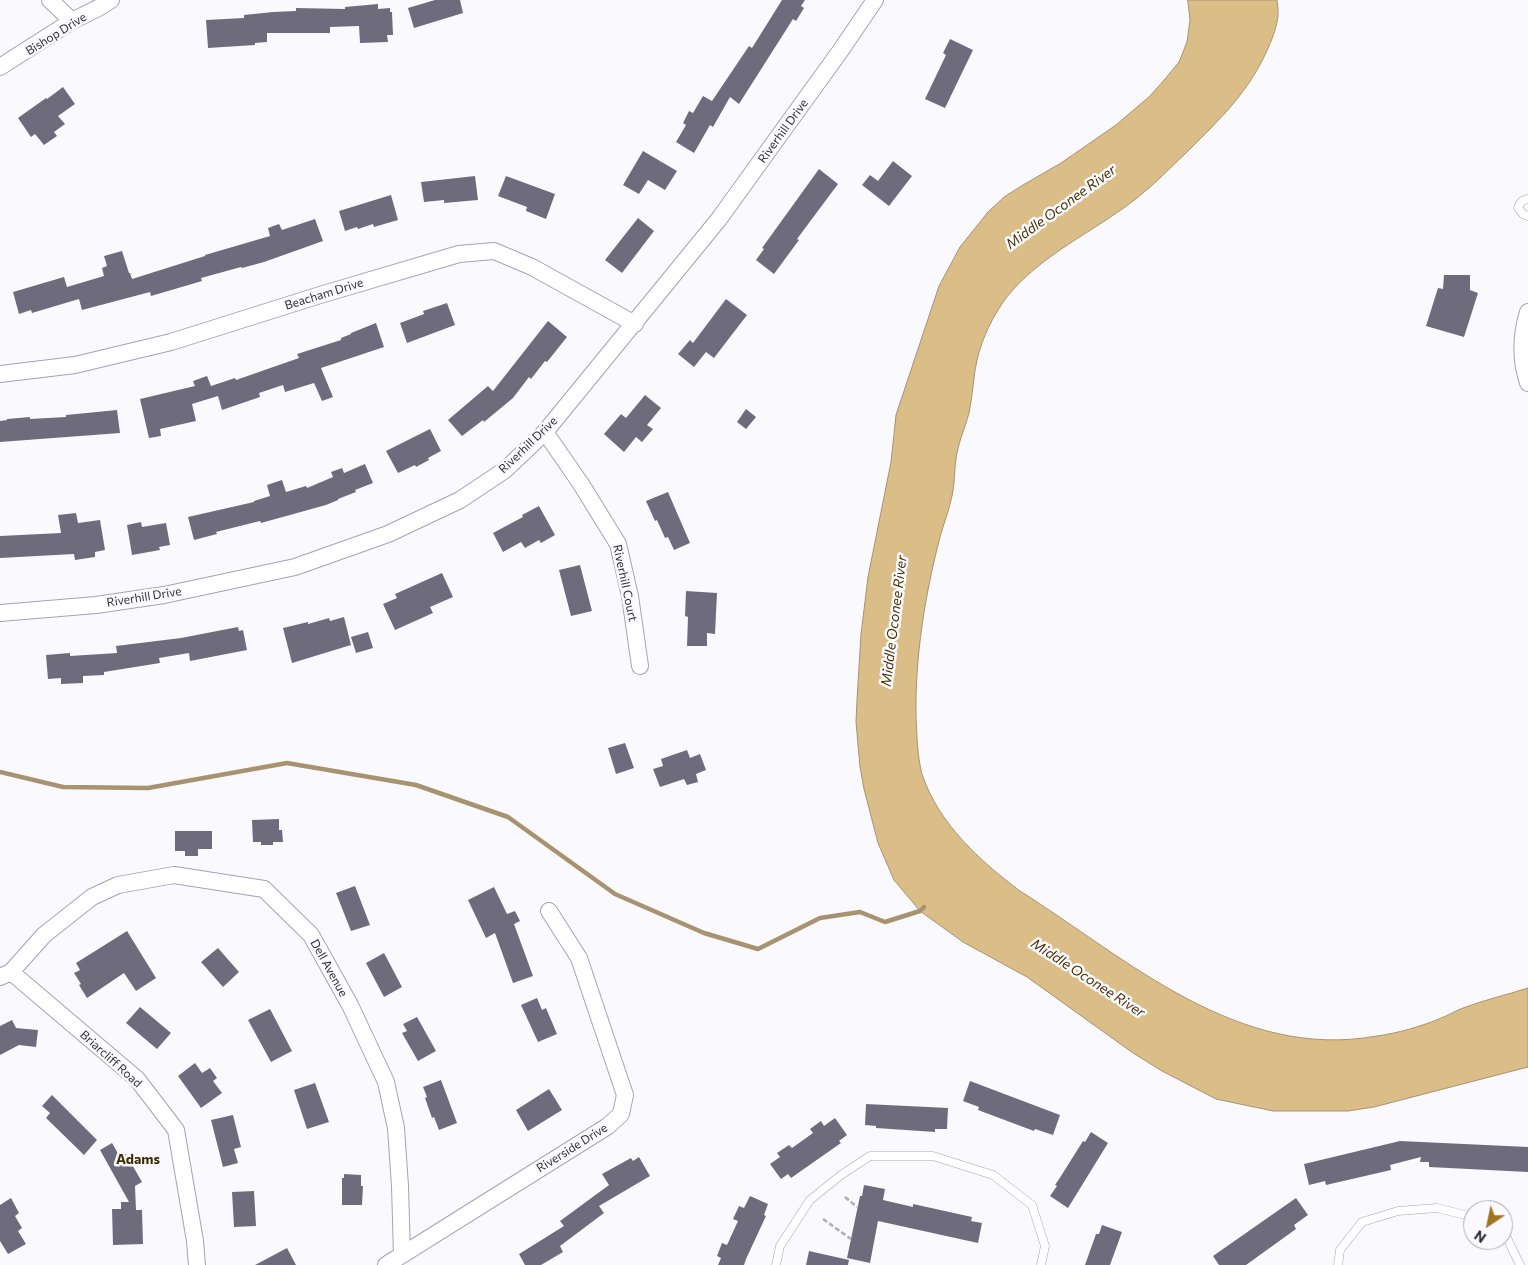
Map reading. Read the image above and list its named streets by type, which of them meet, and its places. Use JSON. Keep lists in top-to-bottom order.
{
  "streets": {
    "street": [
      "Bishop Drive",
      "Riverhill Drive",
      "Beacham Drive",
      "Riverhill Court",
      "Dell Avenue",
      "Briarcliff Road",
      "Riverside Drive"
    ]
  },
  "crossings": [
    ["Riverhill Drive", "Beacham Drive"],
    ["Riverhill Drive", "Riverhill Court"],
    ["Dell Avenue", "Briarcliff Road"],
    ["Dell Avenue", "Riverside Drive"]
  ],
  "districts": ["Adams"],
  "water": ["Middle Oconee River"],
  "north": "bottom left"
}
